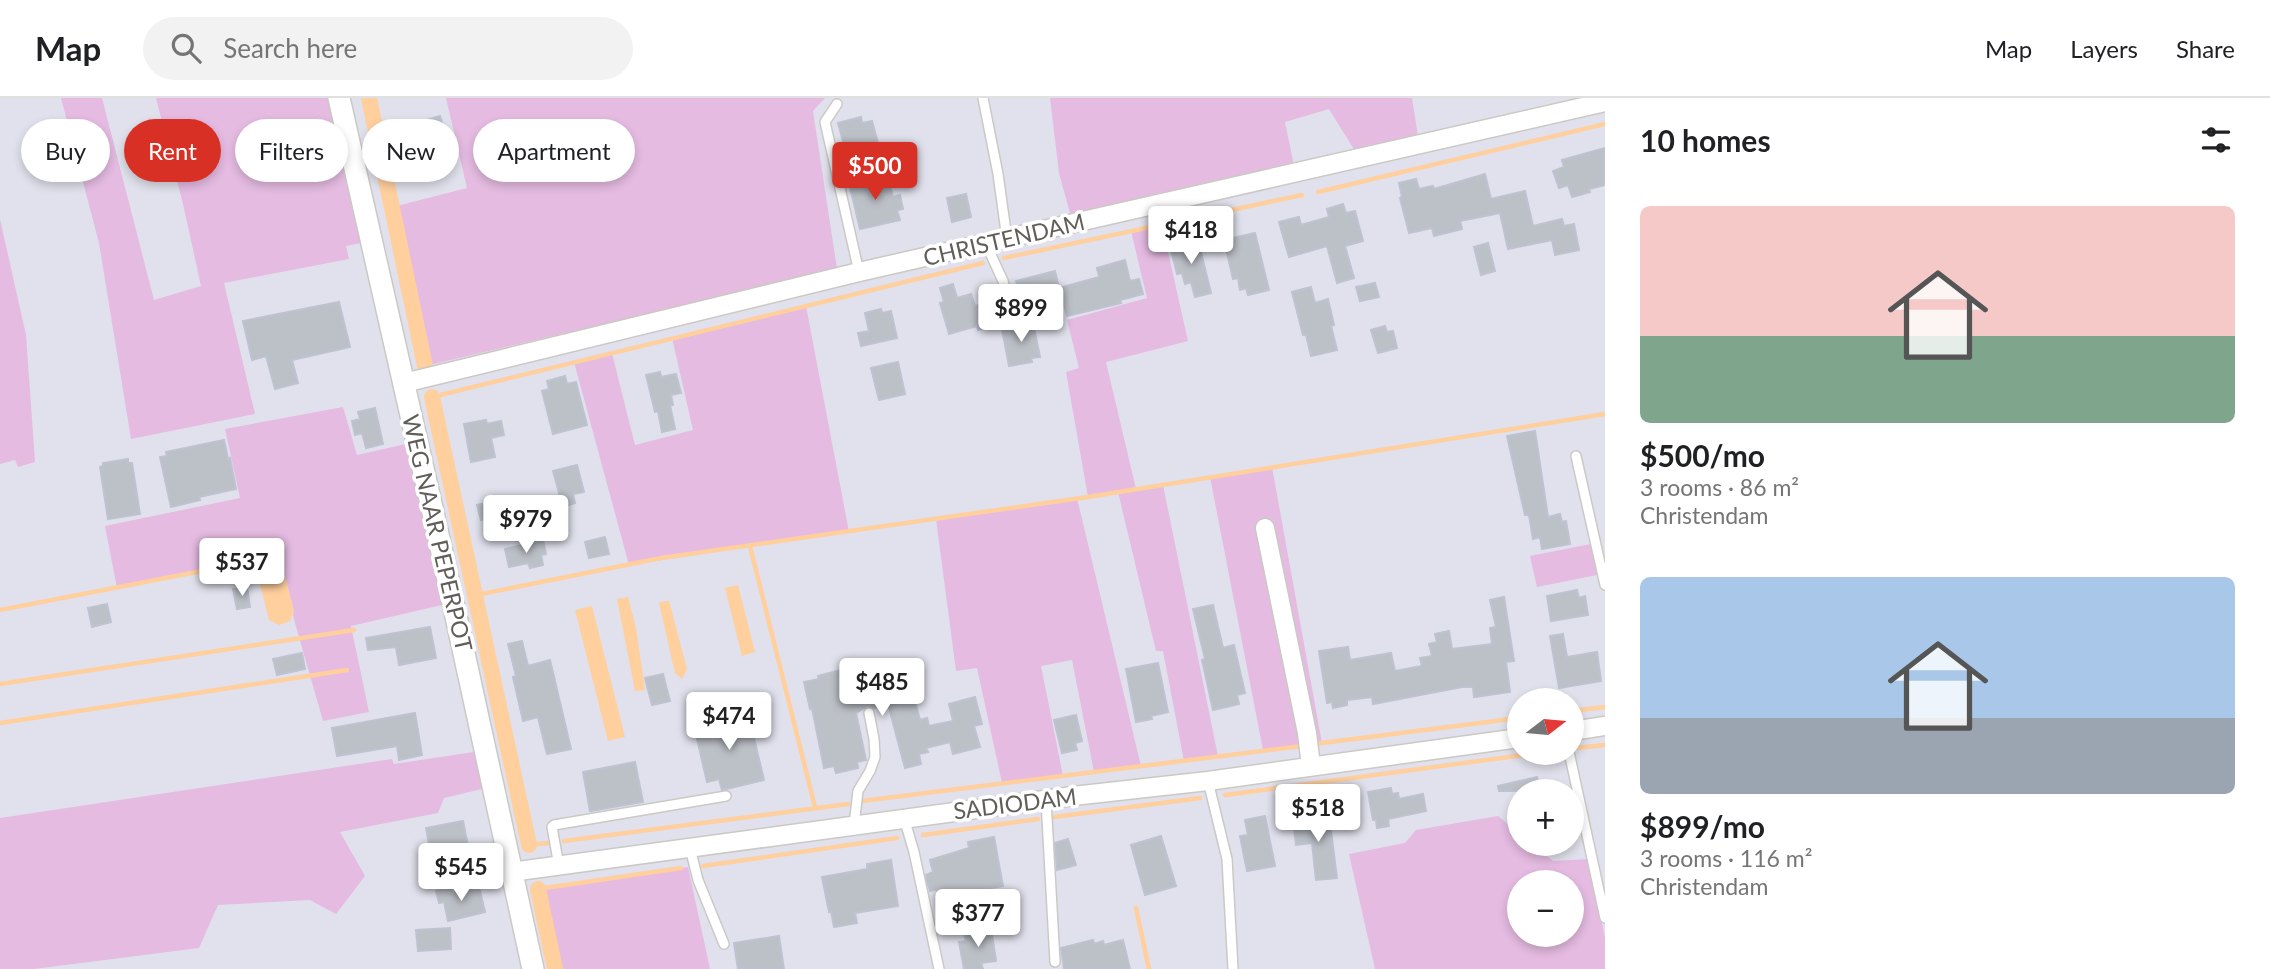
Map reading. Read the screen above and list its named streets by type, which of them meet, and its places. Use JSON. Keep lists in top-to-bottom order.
{
  "streets": {
    "street": ["CHRISTENDAM", "WEG NAAR PEPERPOT", "SADIODAM"]
  },
  "crossings": [
    ["CHRISTENDAM", "WEG NAAR PEPERPOT"],
    ["WEG NAAR PEPERPOT", "SADIODAM"]
  ],
  "north": "right",
  "page": {
    "header": "Map",
    "search": "Search here",
    "nav": ["Map", "Layers", "Share"],
    "heading": "10 homes",
    "chip": [
      "Buy",
      "Rent",
      "Filters",
      "New",
      "Apartment"
    ],
    "price": [
      "$500",
      "$418",
      "$899",
      "$979",
      "$537",
      "$485",
      "$474",
      "$518",
      "$545",
      "$377"
    ],
    "list": [
      {
        "name": "$500/mo",
        "note": "3 rooms · 86 m² · Christendam"
      },
      {
        "name": "$899/mo",
        "note": "3 rooms · 116 m² · Christendam"
      }
    ],
    "map_buttons": ["+", "−"]
  }
}
